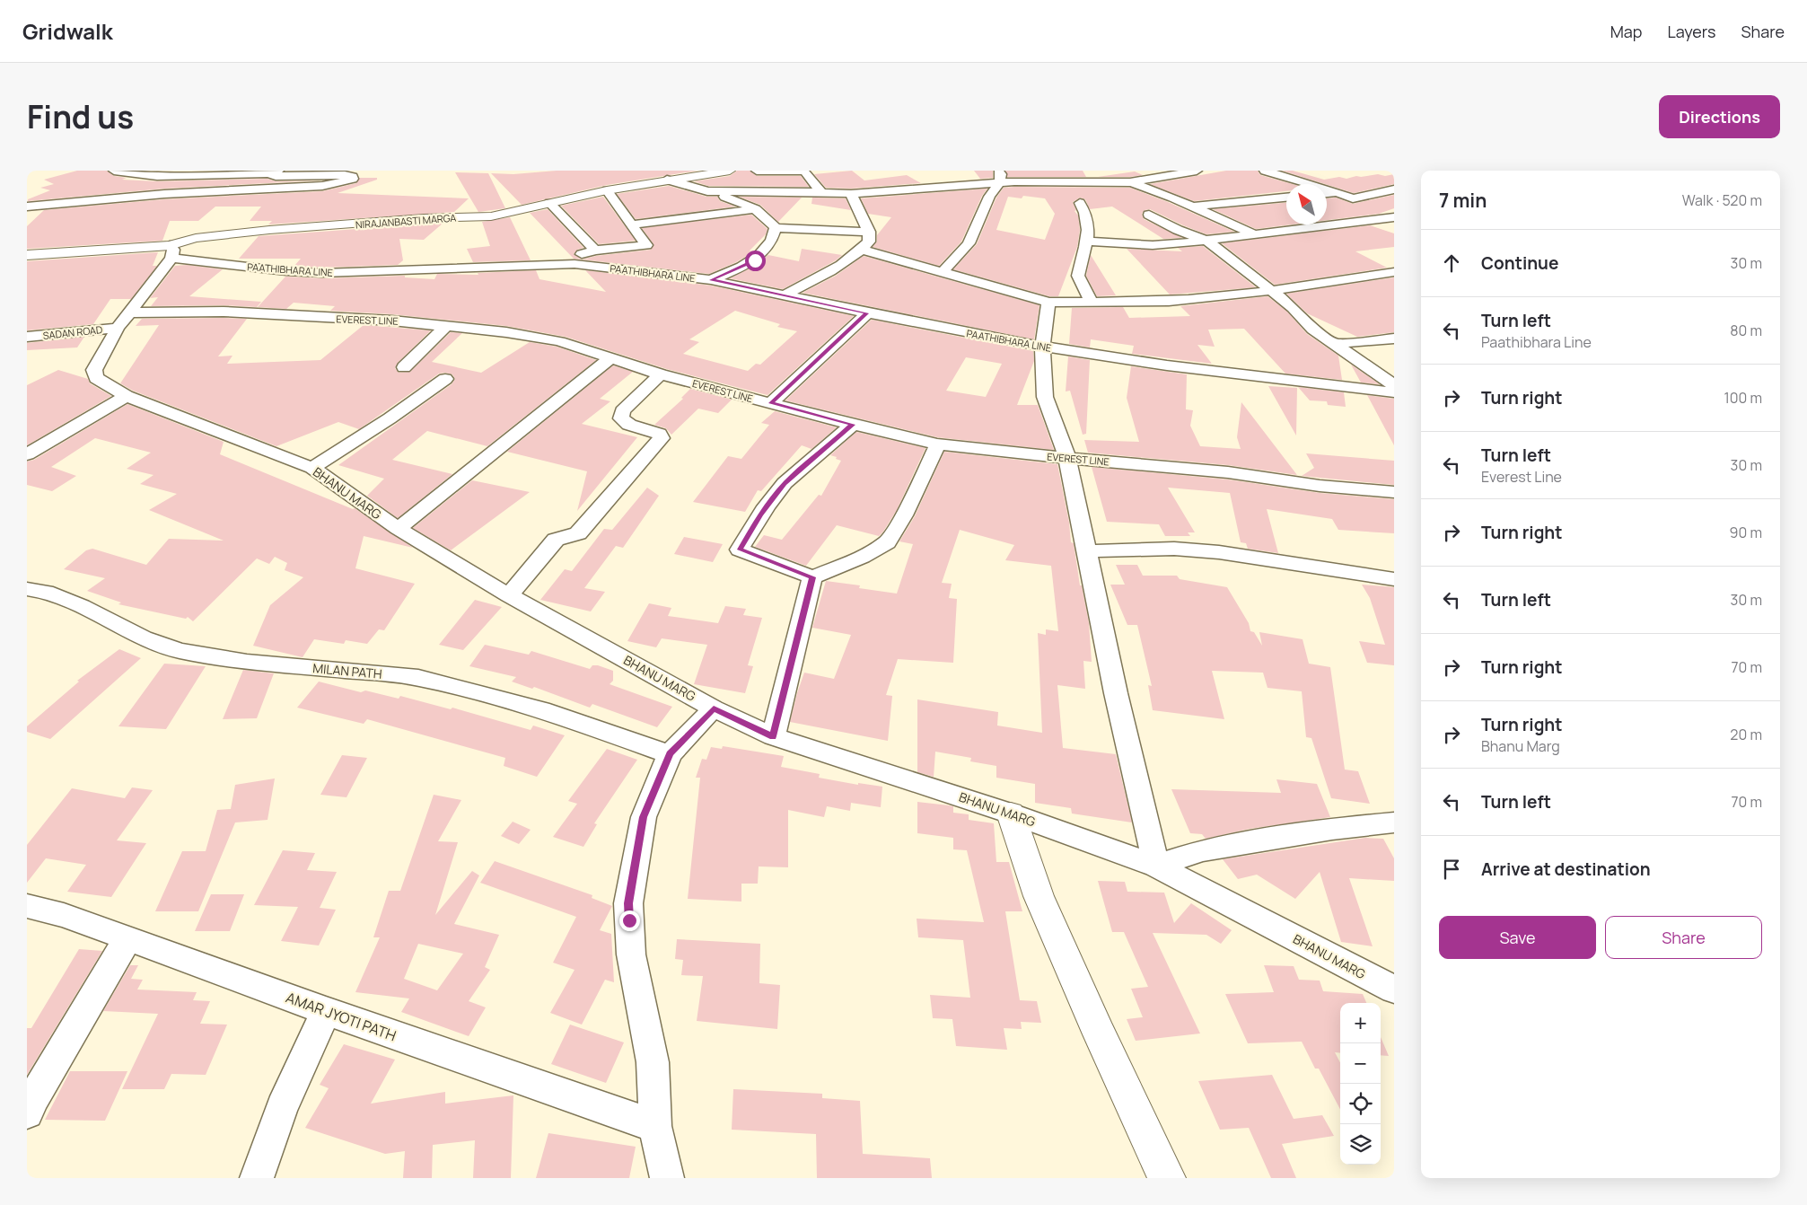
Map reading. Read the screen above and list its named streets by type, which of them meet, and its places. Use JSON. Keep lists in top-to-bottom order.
{
  "streets": {
    "street": [
      "NIRAJANBASTI MARGA",
      "PAATHIBHARA LINE",
      "EVEREST LINE",
      "SADAN ROAD",
      "BHANU MARG",
      "MILAN PATH",
      "AMAR JYOTI PATH"
    ]
  },
  "crossings": [
    ["NIRAJANBASTI MARGA", "PAATHIBHARA LINE"],
    ["NIRAJANBASTI MARGA", "BHANU MARG"],
    ["PAATHIBHARA LINE", "BHANU MARG"],
    ["EVEREST LINE", "SADAN ROAD"],
    ["EVEREST LINE", "BHANU MARG"],
    ["SADAN ROAD", "BHANU MARG"]
  ],
  "north": "top left",
  "page": {
    "header": "Gridwalk",
    "nav": ["Map", "Layers", "Share"],
    "title": "Find us",
    "buttons": [
      "Directions",
      ["Save", "Share"]
    ],
    "heading": ["7 min", "Walk · 520 m"],
    "list": [
      ["Continue", "30 m"],
      ["Turn left", "Paathibhara Line", "80 m"],
      ["Turn right", "100 m"],
      ["Turn left", "Everest Line", "30 m"],
      ["Turn right", "90 m"],
      ["Turn left", "30 m"],
      ["Turn right", "70 m"],
      ["Turn right", "Bhanu Marg", "20 m"],
      ["Turn left", "70 m"],
      "Arrive at destination"
    ],
    "map_buttons": ["+", "−"]
  }
}
